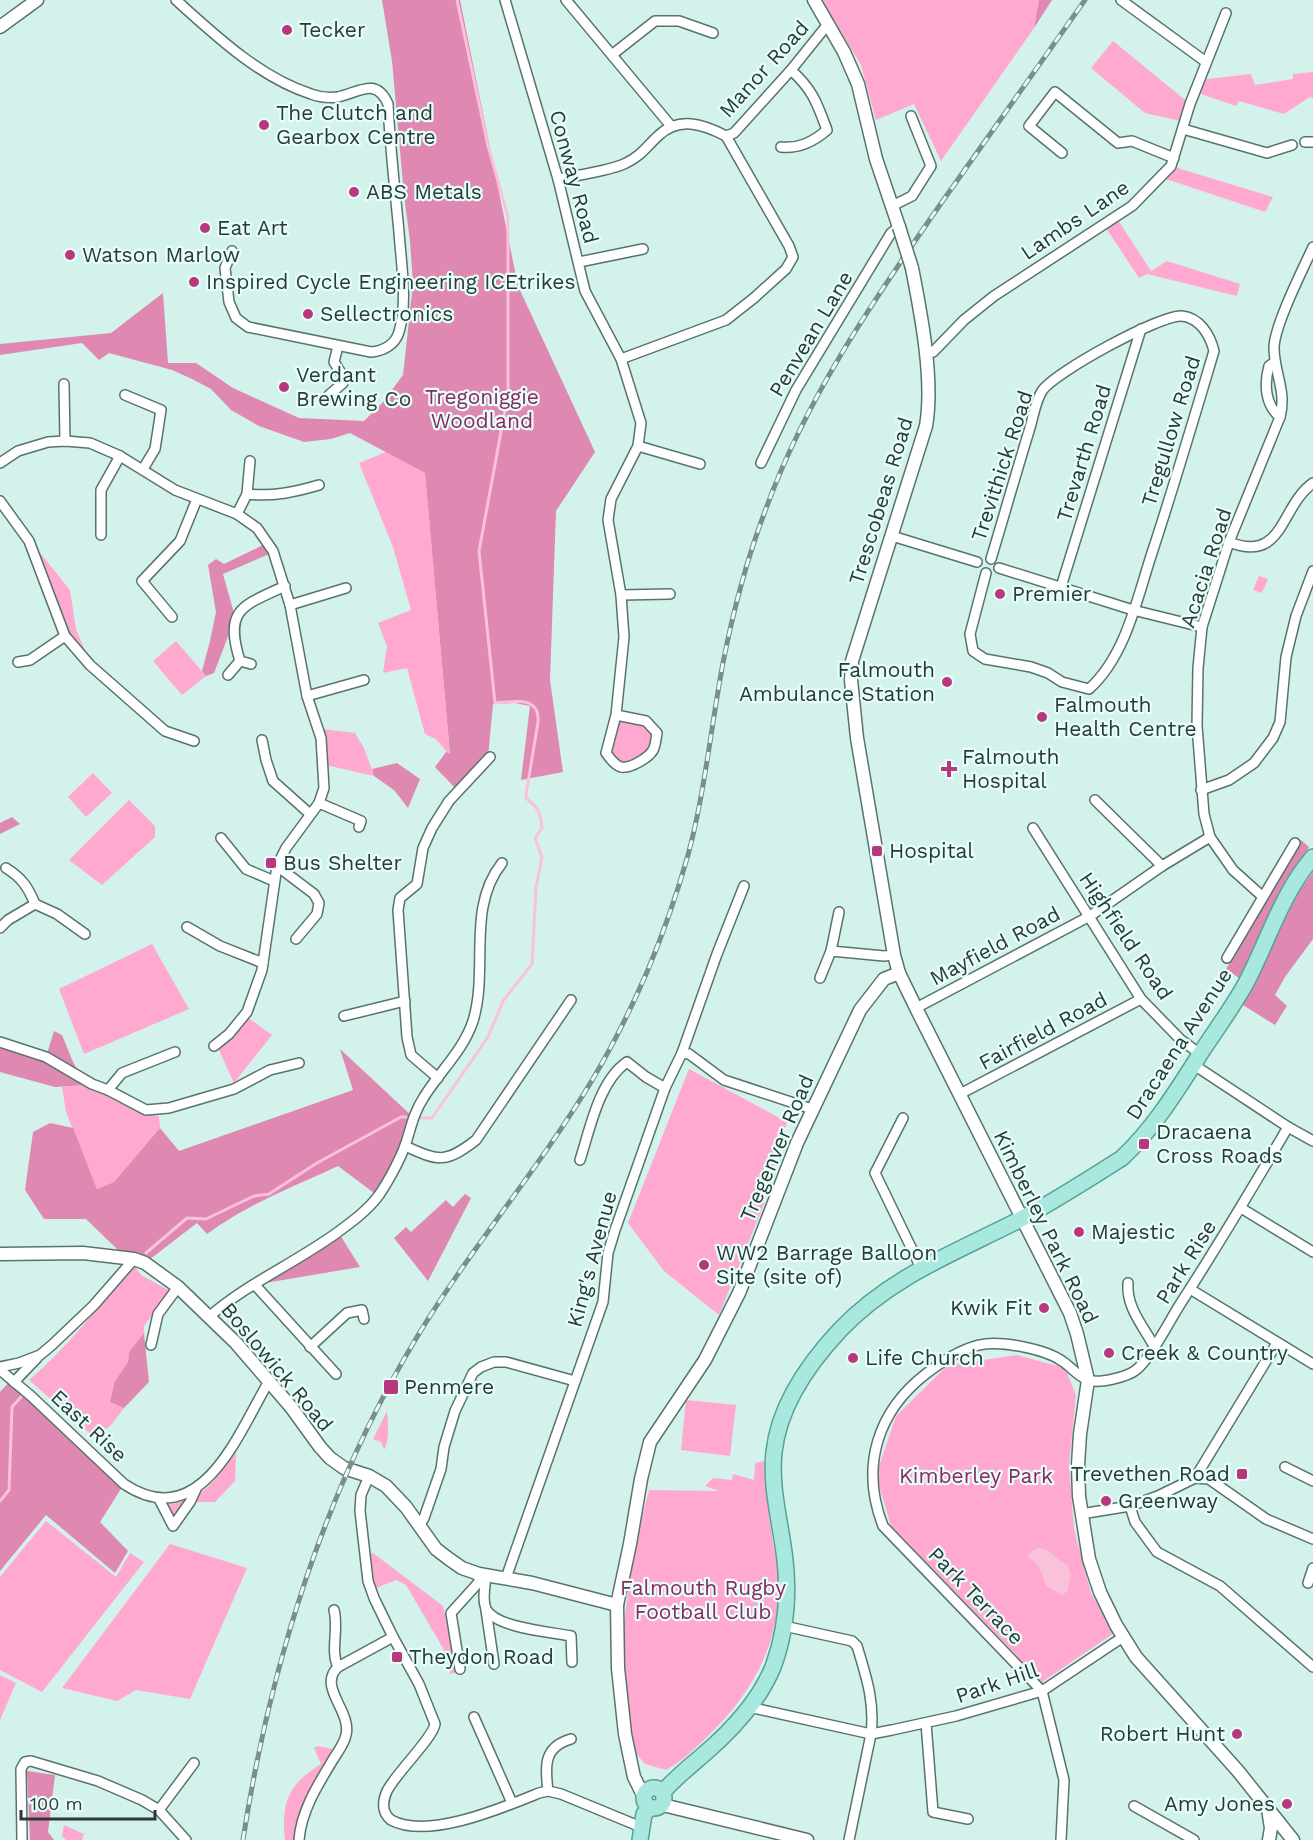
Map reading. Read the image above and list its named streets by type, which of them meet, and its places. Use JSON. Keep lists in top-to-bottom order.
{
  "streets": {
    "main road": ["Dracaena Avenue"],
    "street": [
      "Manor Road",
      "Conway Road",
      "Lambs Lane",
      "Penvean Lane",
      "Tregullow Road",
      "Trevarth Road",
      "Trevithick Road",
      "Trescobeas Road",
      "Acacia Road",
      "Highfield Road",
      "Mayfield Road",
      "Fairfield Road",
      "Tregenver Road",
      "Kimberley Park Road",
      "King's Avenue",
      "Park Rise",
      "Boslowick Road",
      "East Rise",
      "Park Terrace",
      "Park Hill"
    ]
  },
  "crossings": [
    ["Manor Road", "Trescobeas Road"],
    ["Lambs Lane", "Trescobeas Road"],
    ["Penvean Lane", "Trescobeas Road"],
    ["Tregullow Road", "Trevarth Road"],
    ["Tregullow Road", "Trevithick Road"],
    ["Trevarth Road", "Trevithick Road"],
    ["Trescobeas Road", "Kimberley Park Road"],
    ["Acacia Road", "Mayfield Road"],
    ["Highfield Road", "Mayfield Road"],
    ["Highfield Road", "Fairfield Road"],
    ["Highfield Road", "Dracaena Avenue"],
    ["Highfield Road", "Park Rise"],
    ["Mayfield Road", "Kimberley Park Road"],
    ["Fairfield Road", "Kimberley Park Road"],
    ["Dracaena Avenue", "Tregenver Road"],
    ["Dracaena Avenue", "Kimberley Park Road"],
    ["Tregenver Road", "Kimberley Park Road"],
    ["Kimberley Park Road", "Park Rise"],
    ["Kimberley Park Road", "Park Terrace"],
    ["Kimberley Park Road", "Park Hill"],
    ["Park Rise", "Park Terrace"],
    ["Park Terrace", "Park Hill"]
  ],
  "parks": ["Tregoniggie Woodland", "Kimberley Park", "Falmouth Rugby Football Club"],
  "places": {
    "other": [
      "Tecker",
      "The Clutch and Gearbox Centre",
      "ABS Metals",
      "Eat Art",
      "Watson Marlow",
      "Inspired Cycle Engineering ICEtrikes",
      "Sellectronics",
      "Verdant Brewing Co",
      "Premier",
      "Falmouth Ambulance Station",
      "Falmouth Health Centre",
      "Majestic",
      "WW2 Barrage Balloon Site (site of)",
      "Kwik Fit",
      "Creek & Country",
      "Life Church",
      "Greenway",
      "Robert Hunt",
      "Amy Jones"
    ],
    "health": ["Falmouth Hospital"],
    "transit": [
      "Hospital",
      "Bus Shelter",
      "Dracaena Cross Roads",
      "Penmere",
      "Trevethen Road",
      "Theydon Road"
    ]
  },
  "scale_bar": "100 m"
}
